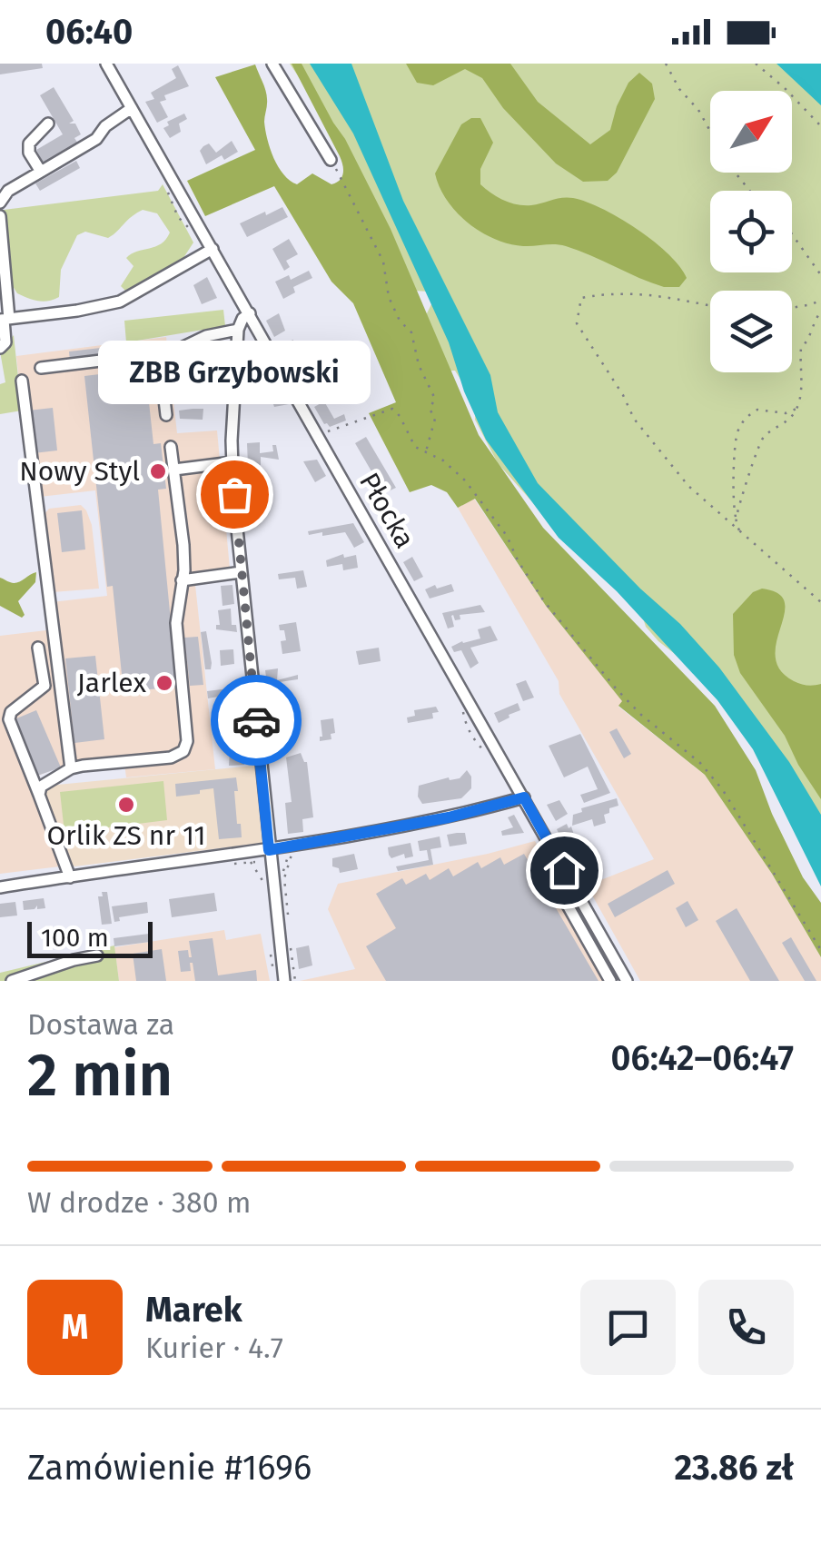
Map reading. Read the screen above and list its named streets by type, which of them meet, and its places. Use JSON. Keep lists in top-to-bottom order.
{
  "streets": {
    "street": ["Płocka"]
  },
  "places": [
    "Nowy Styl",
    "ZBB Grzybowski",
    "Jarlex",
    "Orlik ZS nr 11"
  ],
  "scale_bar": "100 m",
  "north": "top right",
  "page": {
    "status": "06:40",
    "bubble": "ZBB Grzybowski",
    "scale": "100 m",
    "heading": ["2 min", "Dostawa za", "06:42–06:47"],
    "panel": [
      "Marek",
      "Kurier · 4.7",
      "Zamówienie #1696",
      "23.86 zł"
    ],
    "bar": "W drodze · 380 m",
    "round": "M"
  }
}
